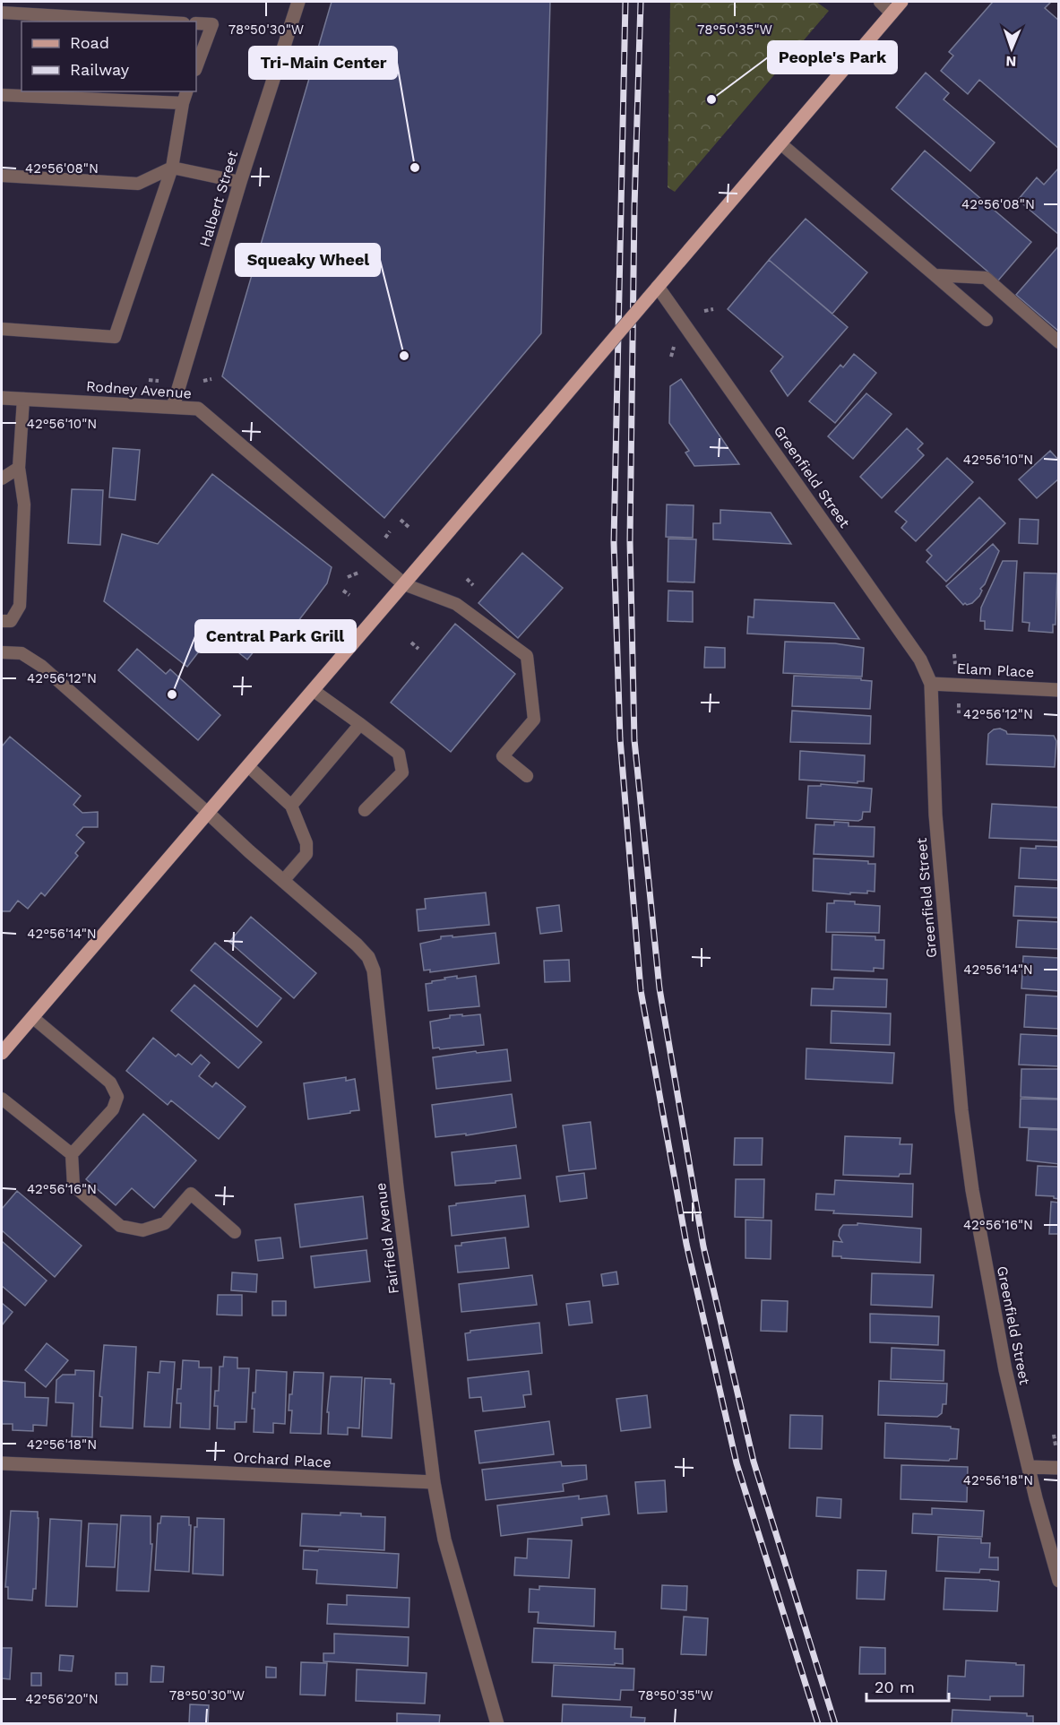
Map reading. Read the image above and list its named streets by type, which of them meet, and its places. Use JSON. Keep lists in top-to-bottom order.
{
  "streets": {
    "street": [
      "Halbert Street",
      "Rodney Avenue",
      "Greenfield Street",
      "Elam Place",
      "Fairfield Avenue",
      "Orchard Place"
    ]
  },
  "crossings": [
    ["Halbert Street", "Rodney Avenue"],
    ["Greenfield Street", "Elam Place"],
    ["Fairfield Avenue", "Orchard Place"]
  ],
  "places": [
    "People's Park",
    "Tri-Main Center",
    "Squeaky Wheel",
    "Central Park Grill"
  ],
  "legend": ["Road", "Railway"],
  "scale_bar": "20 m",
  "north": "bottom",
  "coordinates": [
    "78°50'30\"W",
    "78°50'35\"W",
    "42°56'08\"N",
    "42°56'10\"N",
    "42°56'12\"N",
    "42°56'14\"N",
    "42°56'16\"N",
    "42°56'18\"N",
    "42°56'20\"N"
  ]
}
